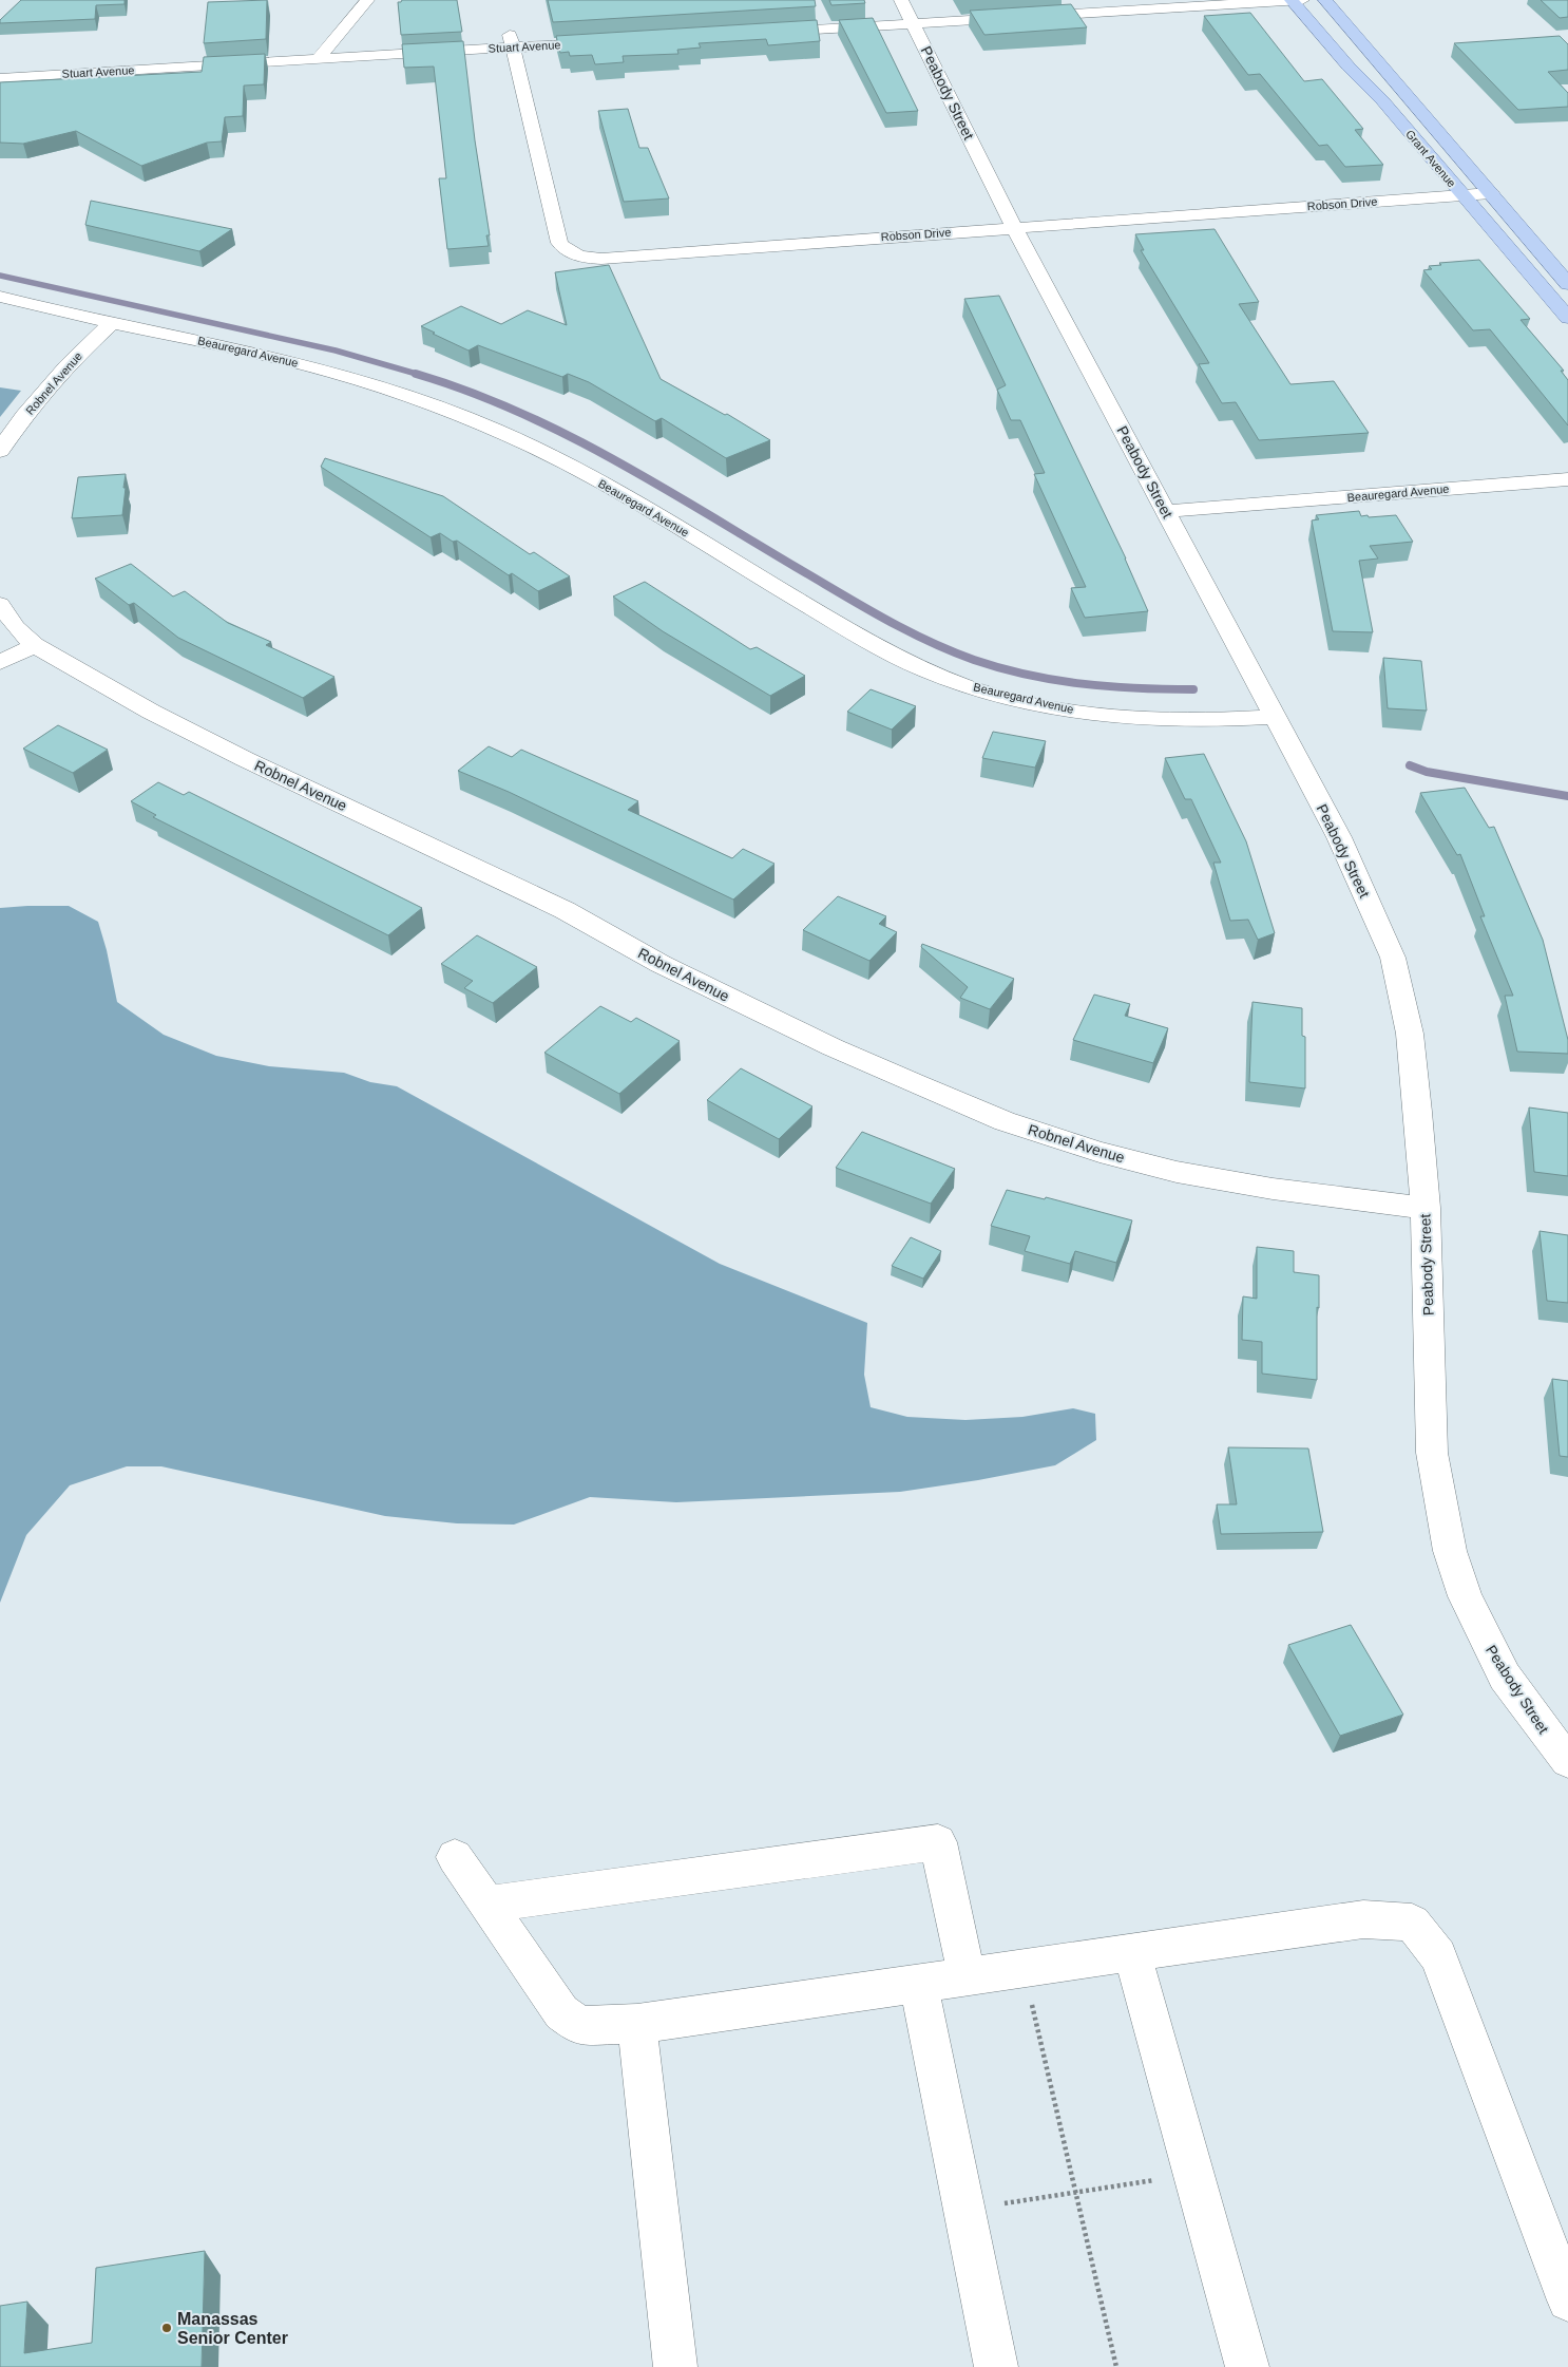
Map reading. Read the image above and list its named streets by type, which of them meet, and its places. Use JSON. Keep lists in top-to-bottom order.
{
  "streets": {
    "main road": ["Grant Avenue"],
    "street": [
      "Stuart Avenue",
      "Peabody Street",
      "Robson Drive",
      "Beauregard Avenue",
      "Robnel Avenue"
    ]
  },
  "crossings": [
    ["Stuart Avenue", "Robson Drive"],
    ["Peabody Street", "Robson Drive"],
    ["Peabody Street", "Beauregard Avenue"],
    ["Peabody Street", "Robnel Avenue"],
    ["Grant Avenue", "Robson Drive"],
    ["Beauregard Avenue", "Robnel Avenue"]
  ],
  "places": ["Manassas Senior Center"]
}
